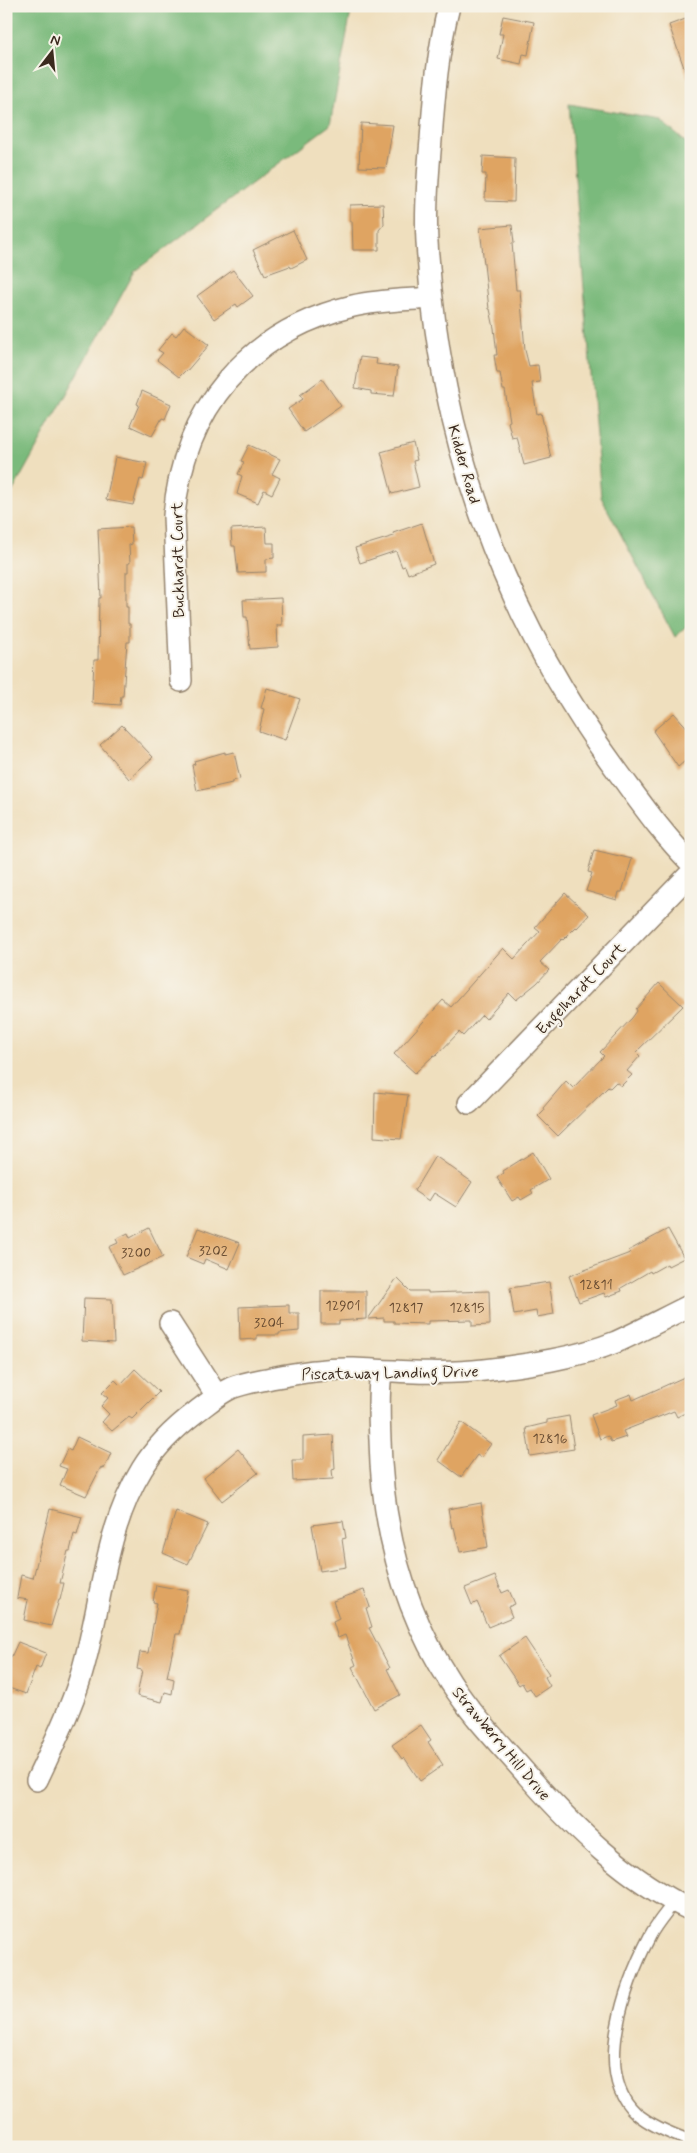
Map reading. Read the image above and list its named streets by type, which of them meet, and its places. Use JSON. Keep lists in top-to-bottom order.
{
  "streets": {
    "street": [
      "Kidder Road",
      "Buckhardt Court",
      "Engelhardt Court",
      "Piscataway Landing Drive",
      "Strawberry Hill Drive"
    ]
  },
  "crossings": [
    ["Kidder Road", "Buckhardt Court"],
    ["Piscataway Landing Drive", "Strawberry Hill Drive"]
  ],
  "house_numbers": [
    "3202",
    "3200",
    "12811",
    "12901",
    "12817",
    "12815",
    "3204",
    "12816"
  ],
  "north": "top"
}
